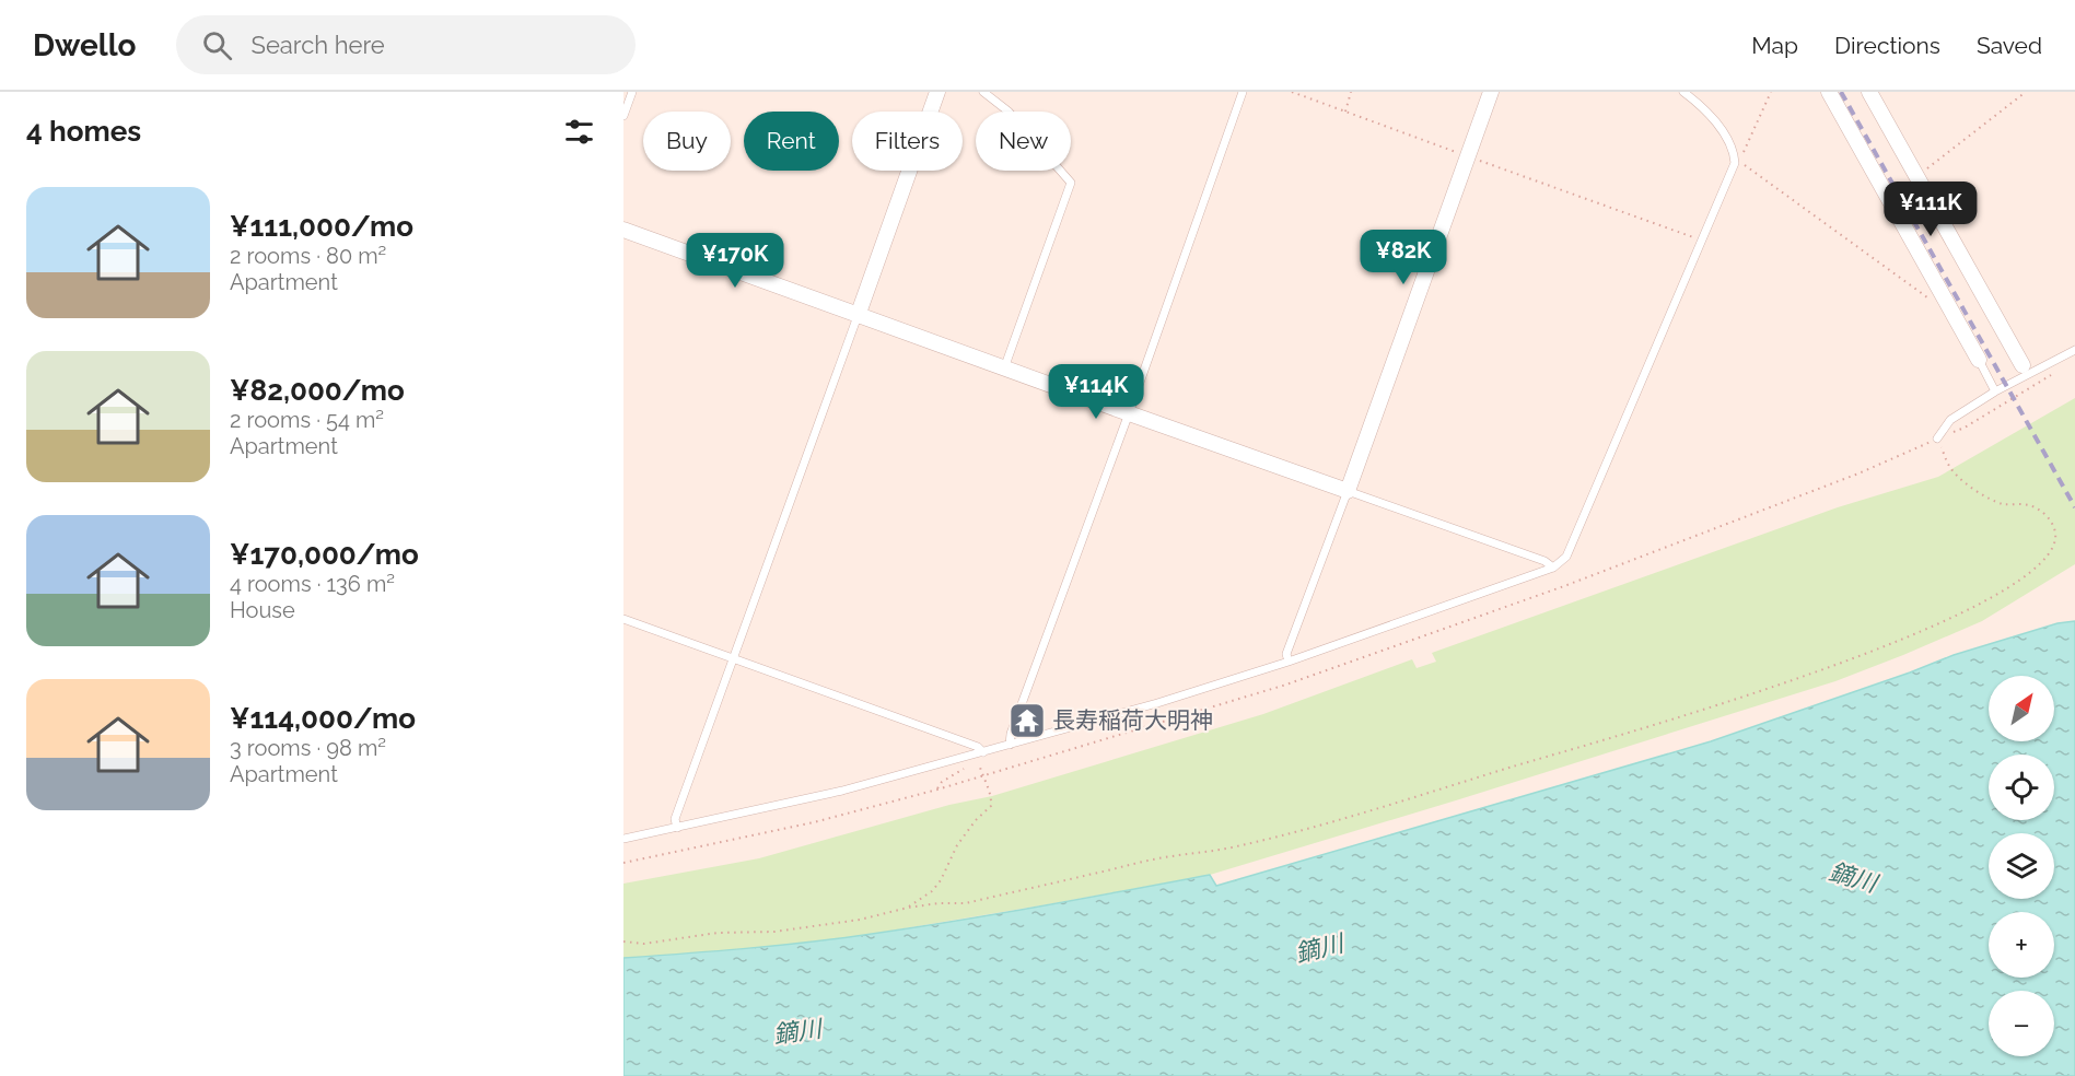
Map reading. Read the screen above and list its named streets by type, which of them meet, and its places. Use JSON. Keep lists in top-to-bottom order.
{
  "water": ["鏑川"],
  "places": {
    "temple": ["長寿稲荷大明神"]
  },
  "north": "top right",
  "page": {
    "header": "Dwello",
    "search": "Search here",
    "nav": ["Map", "Directions", "Saved"],
    "heading": "4 homes",
    "chip": [
      "Buy",
      "Rent",
      "Filters",
      "New"
    ],
    "list": [
      {
        "name": "¥111,000/mo",
        "note": "2 rooms · 80 m² · Apartment"
      },
      {
        "name": "¥82,000/mo",
        "note": "2 rooms · 54 m² · Apartment"
      },
      {
        "name": "¥170,000/mo",
        "note": "4 rooms · 136 m² · House"
      },
      {
        "name": "¥114,000/mo",
        "note": "3 rooms · 98 m² · Apartment"
      }
    ],
    "price": [
      "¥111K",
      "¥82K",
      "¥170K",
      "¥114K"
    ],
    "map_buttons": ["+", "−"]
  }
}
